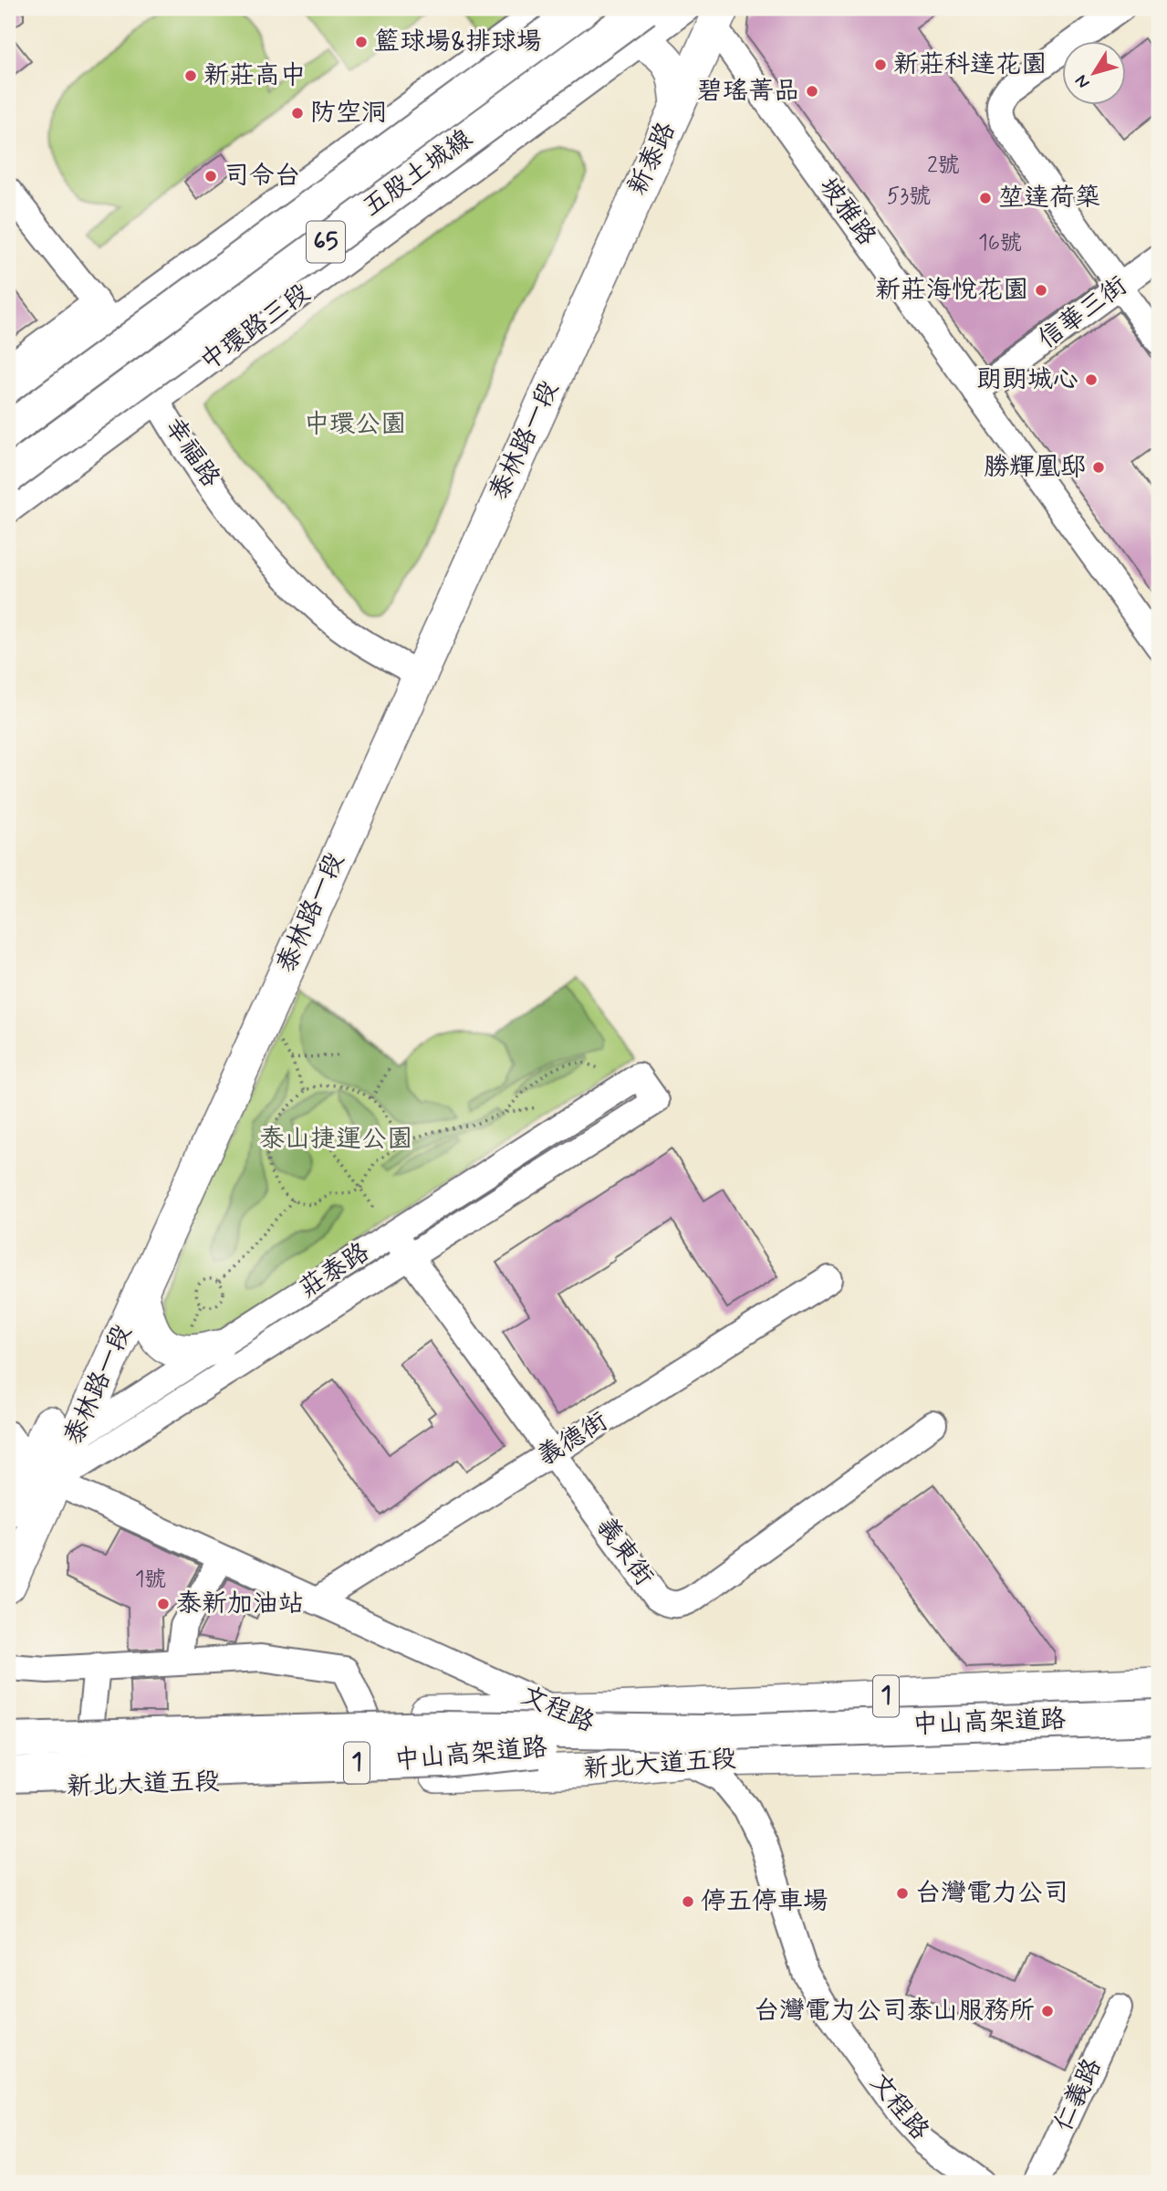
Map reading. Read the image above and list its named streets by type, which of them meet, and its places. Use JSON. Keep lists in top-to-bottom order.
{
  "streets": {
    "highway": [
      "五股土城線",
      "65",
      "1",
      "中山高架道路"
    ],
    "main road": ["新泰路", "泰林路一段", "新北大道五段"],
    "street": [
      "坡雅路",
      "信華三街",
      "中環路三段",
      "幸福路",
      "莊泰路",
      "義德街",
      "義東街",
      "文程路",
      "仁義路"
    ]
  },
  "crossings": [
    ["新泰路", "坡雅路"],
    ["新泰路", "中環路三段"],
    ["新泰路", "泰林路一段"],
    ["坡雅路", "信華三街"],
    ["坡雅路", "中環路三段"],
    ["中環路三段", "幸福路"],
    ["泰林路一段", "幸福路"],
    ["泰林路一段", "莊泰路"],
    ["泰林路一段", "文程路"],
    ["莊泰路", "義東街"],
    ["莊泰路", "文程路"],
    ["義德街", "義東街"],
    ["義德街", "文程路"],
    ["1", "文程路"],
    ["文程路", "新北大道五段"]
  ],
  "parks": ["中環公園", "泰山捷運公園"],
  "places": [
    "籃球場&排球場",
    "新莊科達花園",
    "新莊高中",
    "碧瑤菁品",
    "防空洞",
    "司令台",
    "堃達荷築",
    "新莊海悅花園",
    "朗朗城心",
    "勝輝凰邸",
    "泰新加油站",
    "台灣電力公司",
    "停五停車場",
    "台灣電力公司泰山服務所"
  ],
  "house_numbers": [
    "2號",
    "53號",
    "16號",
    "1號"
  ],
  "north": "bottom left"
}
